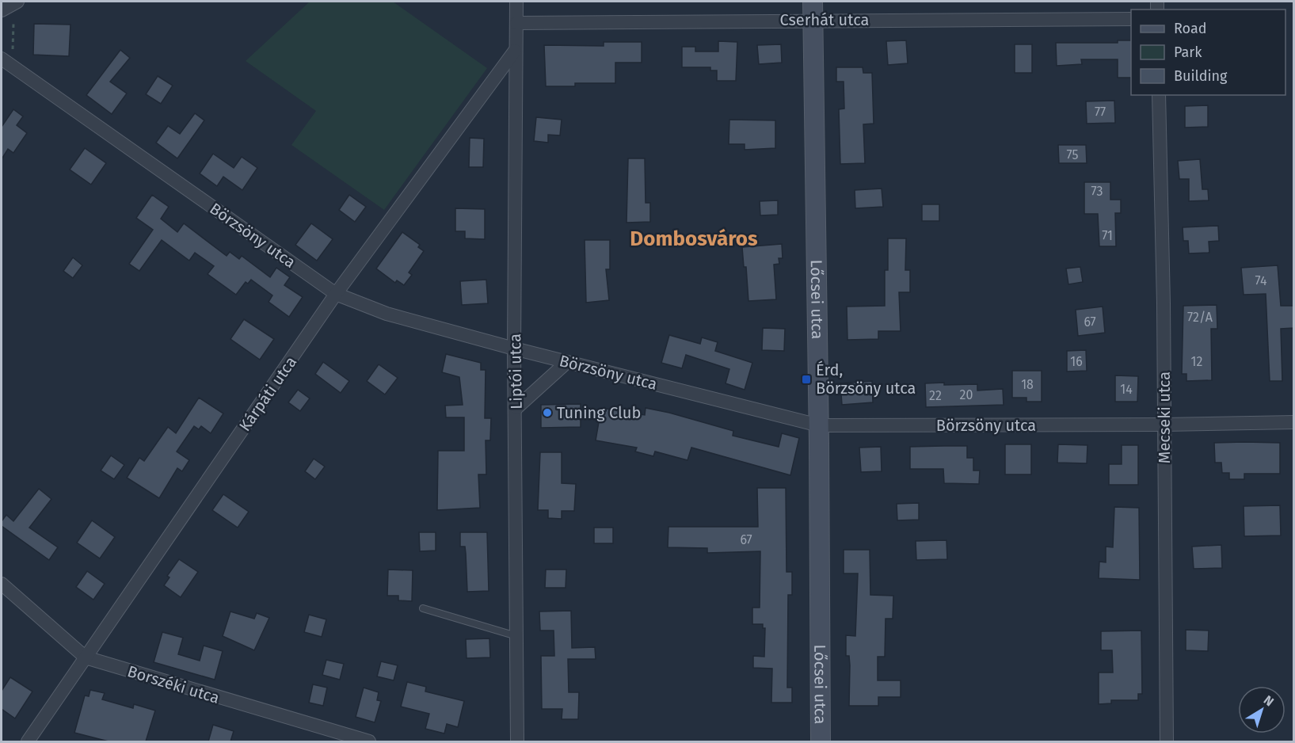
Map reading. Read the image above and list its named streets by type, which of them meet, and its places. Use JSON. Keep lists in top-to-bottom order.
{
  "streets": {
    "street": [
      "Cserhát utca",
      "Börzsöny utca",
      "Lőcsei utca",
      "Liptói utca",
      "Kárpáti utca",
      "Mecseki utca",
      "Borszéki utca"
    ]
  },
  "crossings": [
    ["Cserhát utca", "Lőcsei utca"],
    ["Cserhát utca", "Liptói utca"],
    ["Börzsöny utca", "Lőcsei utca"],
    ["Börzsöny utca", "Liptói utca"],
    ["Börzsöny utca", "Kárpáti utca"],
    ["Börzsöny utca", "Mecseki utca"],
    ["Liptói utca", "Kárpáti utca"],
    ["Kárpáti utca", "Borszéki utca"]
  ],
  "districts": ["Dombosváros"],
  "places": {
    "transit": ["Érd, Börzsöny utca"],
    "other": ["Tuning Club"]
  },
  "house_numbers": [
    "77",
    "75",
    "73",
    "71",
    "74",
    "72/A",
    "67",
    "16",
    "12",
    "18",
    "14",
    "20",
    "22",
    "67"
  ],
  "legend": ["Road", "Park", "Building"],
  "north": "top right"
}
